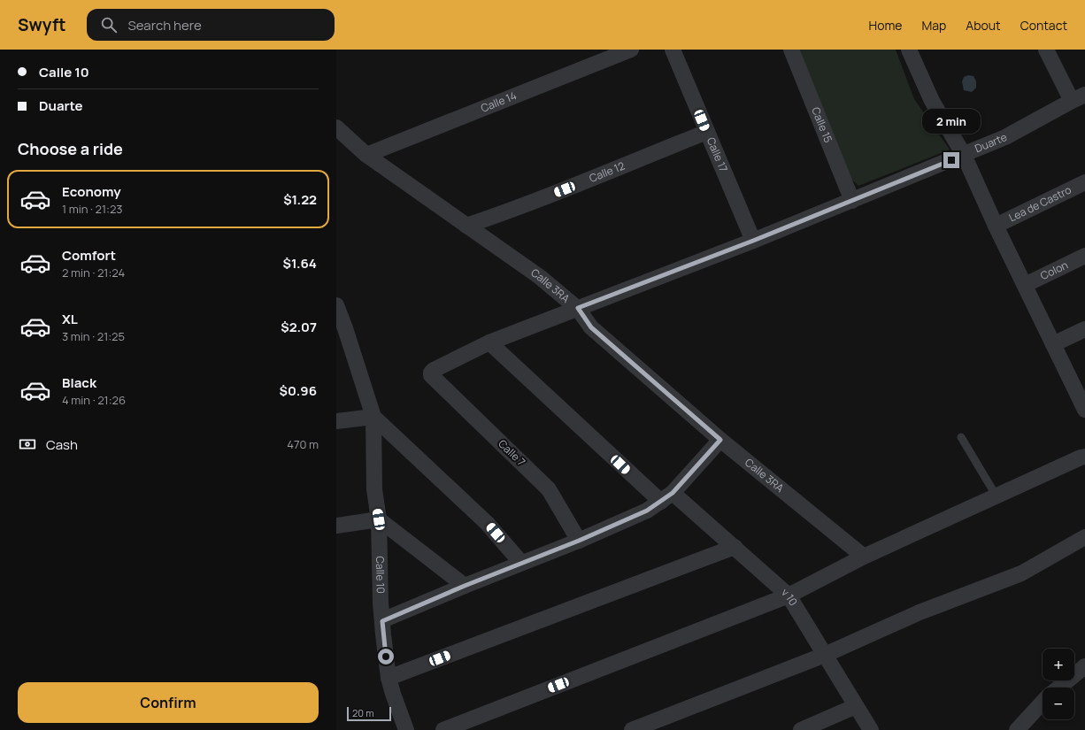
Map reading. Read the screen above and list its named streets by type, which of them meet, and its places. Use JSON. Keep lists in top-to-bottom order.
{
  "streets": {
    "street": [
      "Calle 14",
      "Calle 15",
      "Duarte",
      "Calle 17",
      "Calle 12",
      "Lea de Castro",
      "Colon",
      "Calle 3RA",
      "Calle 7",
      "Calle 10",
      "v 10"
    ]
  },
  "crossings": [
    ["Calle 14", "Calle 3RA"],
    ["Calle 15", "Duarte"],
    ["Duarte", "Calle 17"],
    ["Duarte", "Calle 3RA"],
    ["Duarte", "Calle 7"],
    ["Duarte", "v 10"],
    ["Calle 17", "Calle 12"],
    ["Calle 12", "Calle 3RA"]
  ],
  "scale_bar": "20 m",
  "page": {
    "header": "Swyft",
    "search": "Search here",
    "nav": [
      "Home",
      "Map",
      "About",
      "Contact"
    ],
    "banner": ["Calle 10", "Duarte"],
    "bubble": "2 min",
    "heading": "Choose a ride",
    "list": [
      {
        "name": "Economy",
        "note": "1 min · 21:23",
        "value": "$1.22"
      },
      {
        "name": "Comfort",
        "note": "2 min · 21:24",
        "value": "$1.64"
      },
      {
        "name": "XL",
        "note": "3 min · 21:25",
        "value": "$2.07"
      },
      {
        "name": "Black",
        "note": "4 min · 21:26",
        "value": "$0.96"
      }
    ],
    "pay": ["Cash", "470 m"],
    "map_buttons": ["+", "−"],
    "buttons": "Confirm",
    "scale": "20 m"
  }
}
